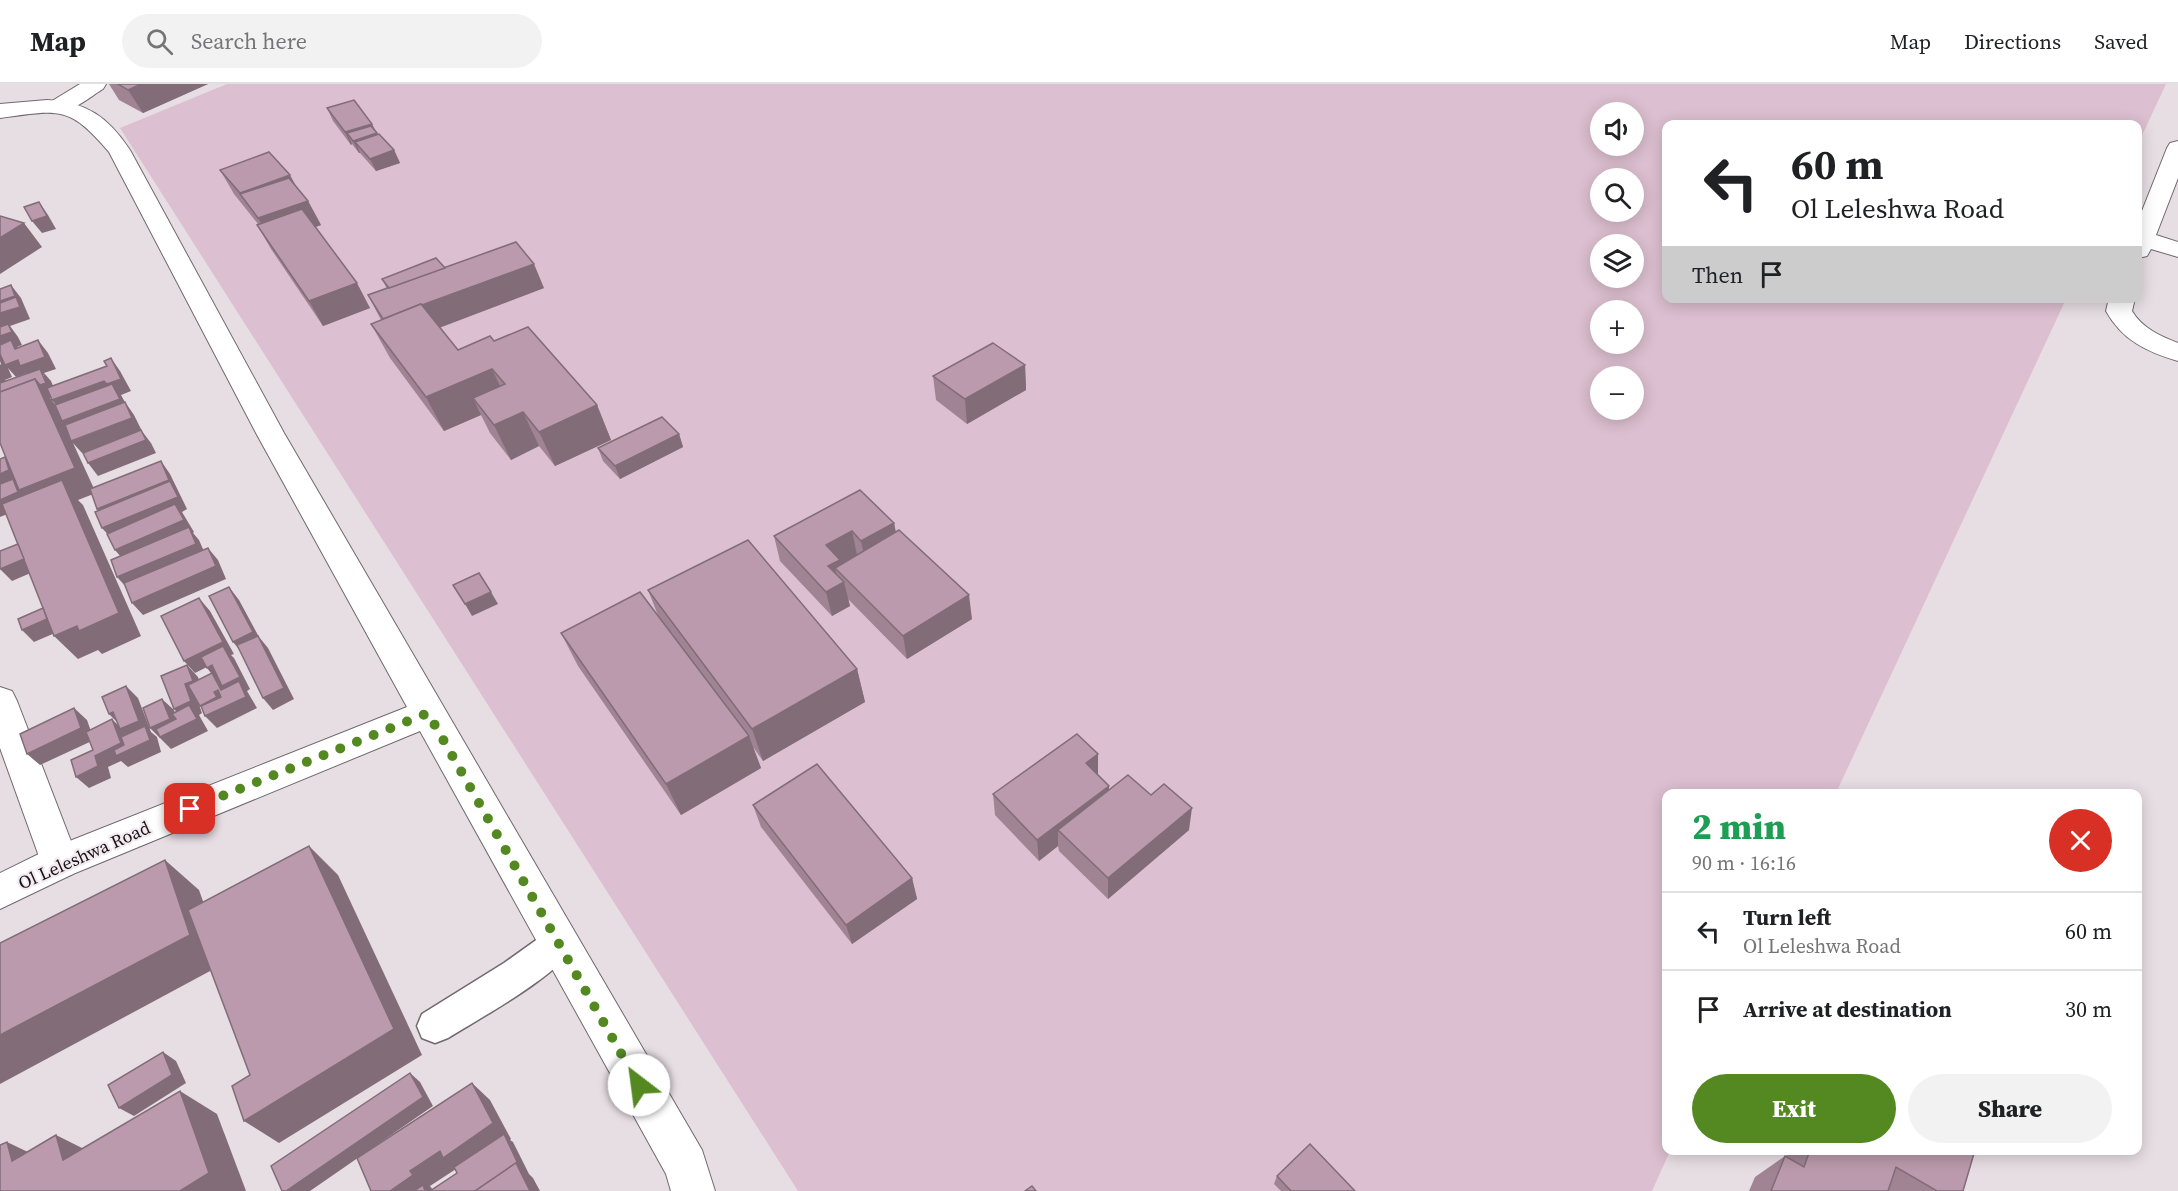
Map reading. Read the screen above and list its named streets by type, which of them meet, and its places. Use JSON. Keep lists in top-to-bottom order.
{
  "streets": {
    "street": ["Ol Leleshwa Road"]
  },
  "page": {
    "header": "Map",
    "search": "Search here",
    "nav": ["Map", "Directions", "Saved"],
    "map_buttons": ["+", "−"],
    "turn": ["60 m", "Ol Leleshwa Road"],
    "then": "Then",
    "heading": ["2 min", "90 m · 16:16"],
    "list": [
      {
        "name": "Turn left",
        "note": "Ol Leleshwa Road",
        "value": "60 m"
      },
      {
        "name": "Arrive at destination",
        "value": "30 m"
      }
    ],
    "buttons": ["Exit", "Share"]
  }
}
